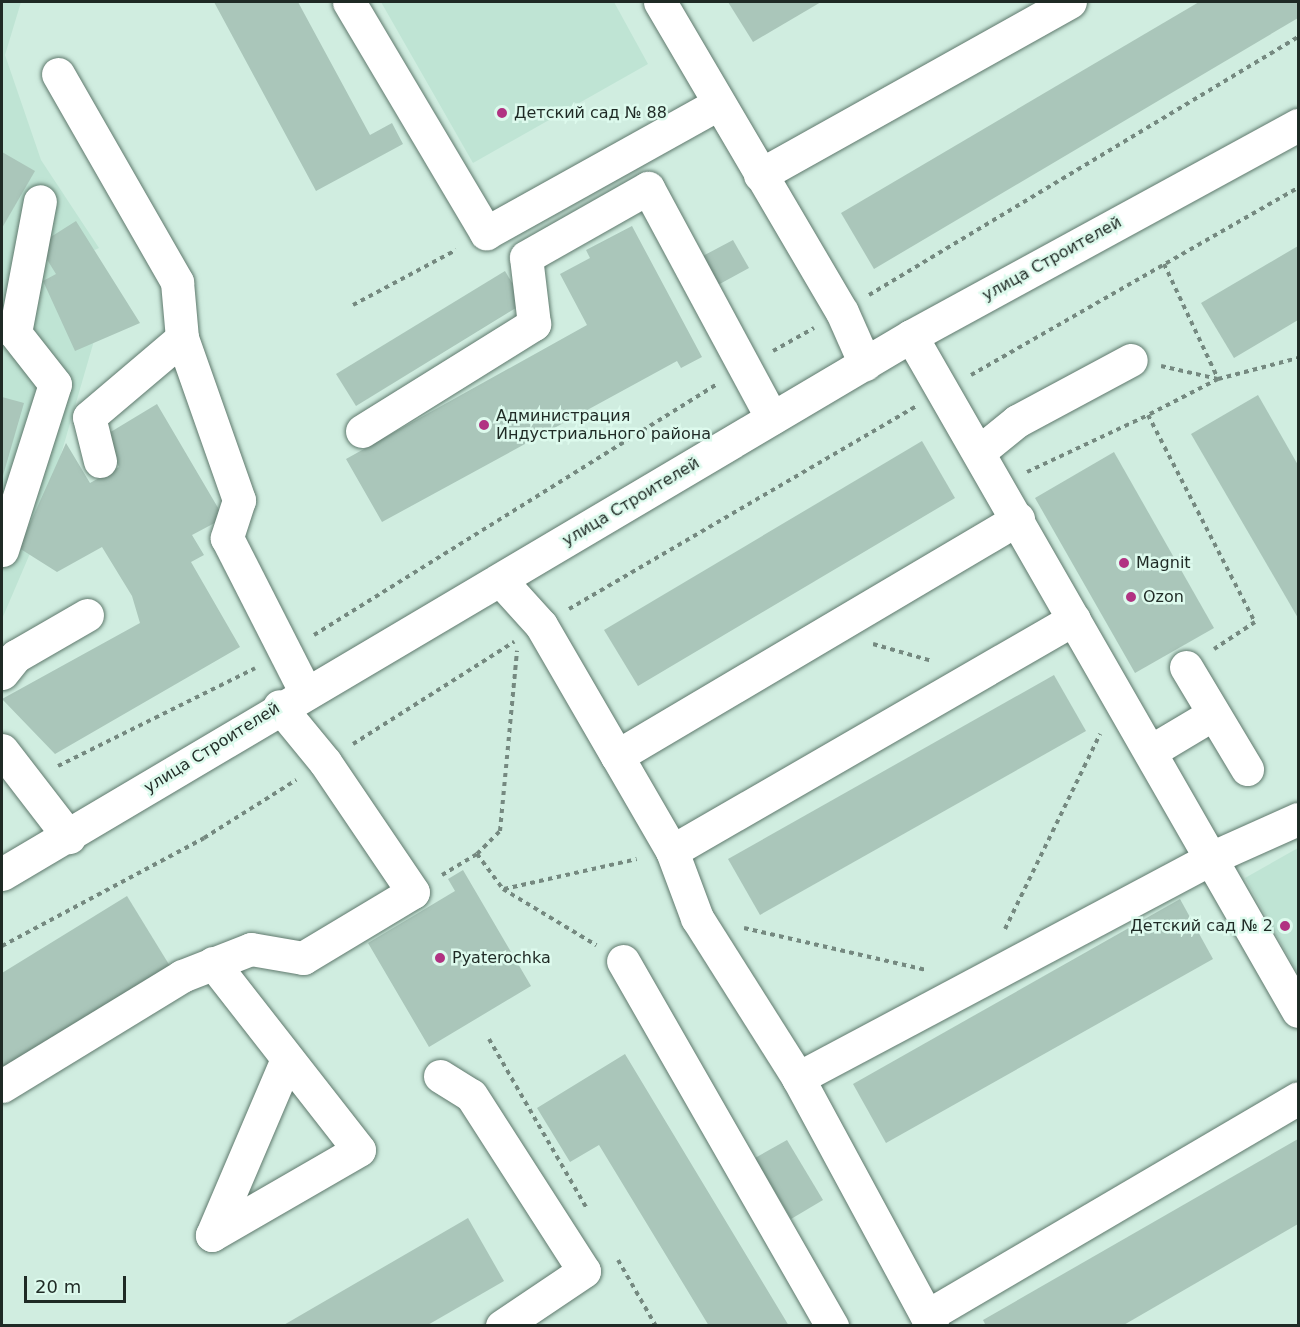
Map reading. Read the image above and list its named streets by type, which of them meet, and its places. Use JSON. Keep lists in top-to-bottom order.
{
  "streets": {
    "street": ["улица Строителей"]
  },
  "places": [
    "Детский сад № 88",
    "Администрация Индустриального района",
    "Magnit",
    "Ozon",
    "Детский сад № 2",
    "Pyaterochka"
  ],
  "scale_bar": "20 m"
}
